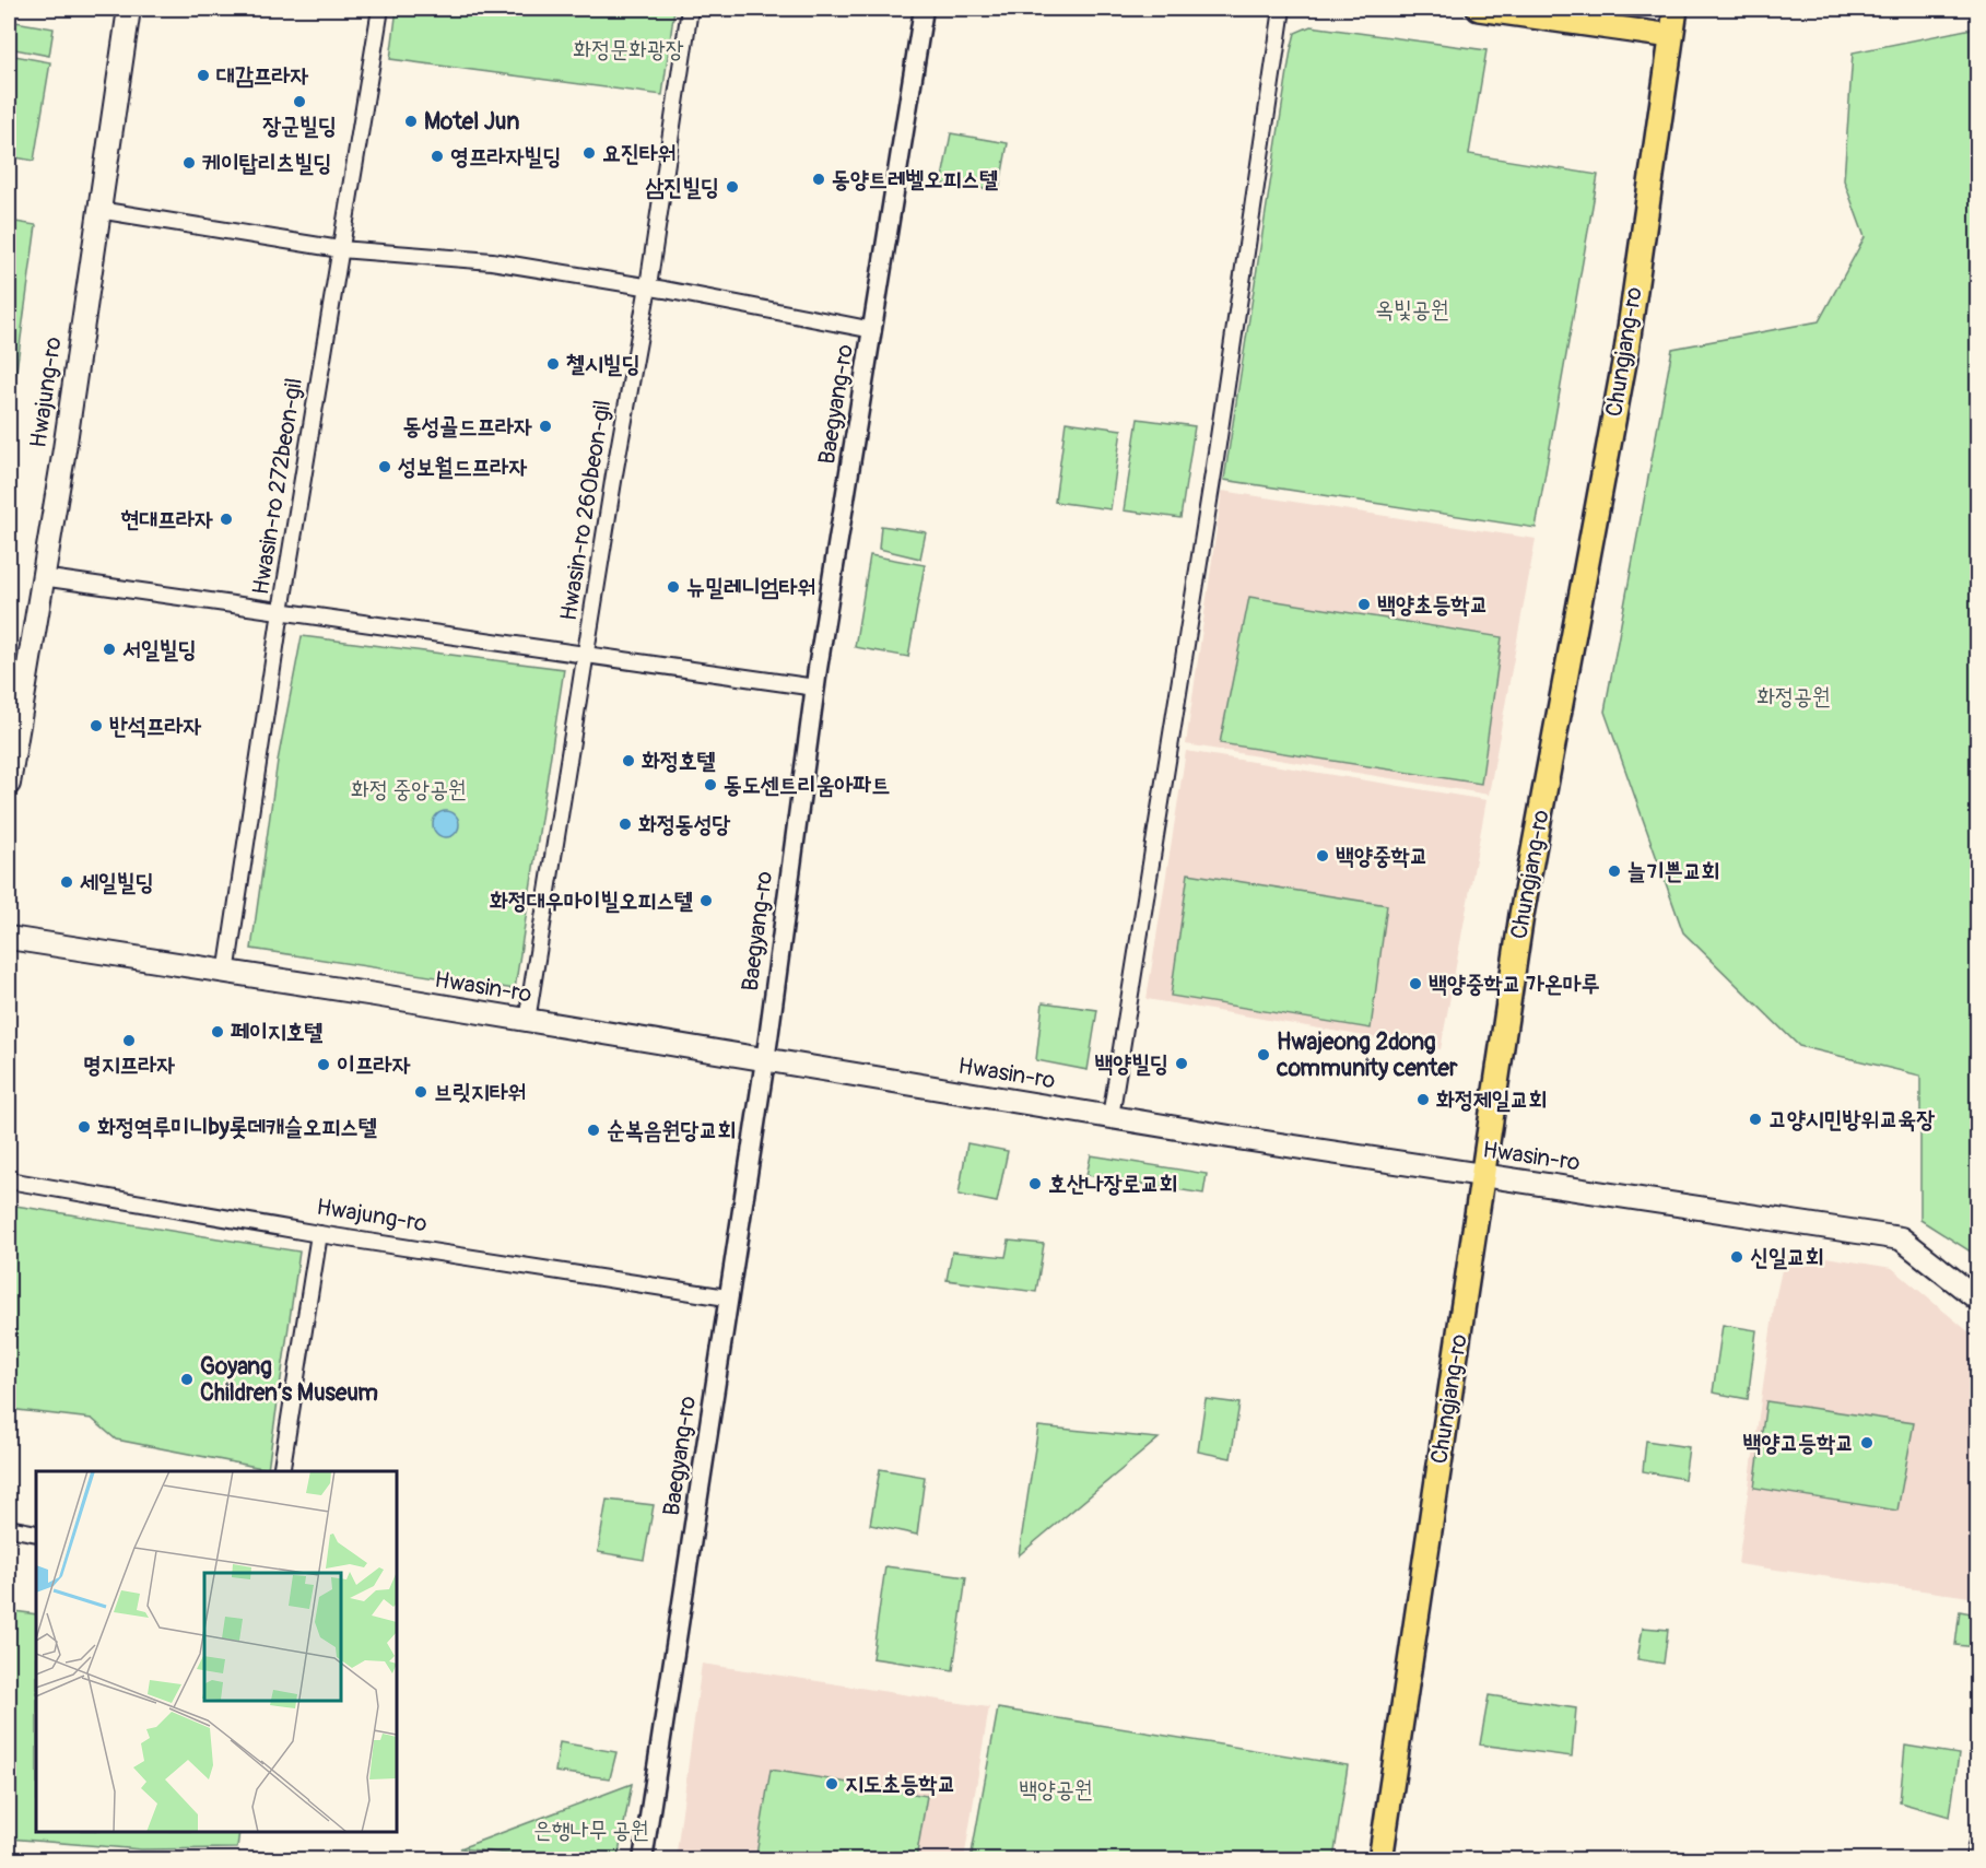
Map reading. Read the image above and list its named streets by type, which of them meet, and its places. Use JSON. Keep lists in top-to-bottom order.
{
  "streets": {
    "main road": ["Chungjang-ro", "Hwajung-ro", "Hwasin-ro"],
    "street": ["Baegyang-ro", "Hwasin-ro 272beon-gil", "Hwasin-ro 260beon-gil"]
  },
  "crossings": [
    ["Chungjang-ro", "Hwasin-ro"],
    ["Hwajung-ro", "Baegyang-ro"],
    ["Baegyang-ro", "Hwasin-ro"],
    ["Hwasin-ro 272beon-gil", "Hwasin-ro"],
    ["Hwasin-ro 260beon-gil", "Hwasin-ro"]
  ],
  "parks": [
    "화정문화광장",
    "옥빛공원",
    "화정공원",
    "화정 중앙공원",
    "백양공원",
    "은행나무 공원"
  ],
  "places": [
    "대감프라자",
    "장군빌딩",
    "Motel Jun",
    "요진타워",
    "영프라자빌딩",
    "케이탑리츠빌딩",
    "동양트레벨오피스텔",
    "삼진빌딩",
    "첼시빌딩",
    "동성골드프라자",
    "성보월드프라자",
    "현대프라자",
    "뉴밀레니엄타워",
    "백양초등학교",
    "서일빌딩",
    "반석프라자",
    "화정호텔",
    "동도센트리움아파트",
    "화정동성당",
    "백양중학교",
    "늘기쁜교회",
    "세일빌딩",
    "화정대우마이빌오피스텔",
    "백양중학교 가온마루",
    "페이지호텔",
    "명지프라자",
    "Hwajeong 2dong community center",
    "백양빌딩",
    "이프라자",
    "브릿지타워",
    "화정제일교회",
    "고양시민방위교육장",
    "화정역루미니by롯데캐슬오피스텔",
    "순복음원당교회",
    "호산나장로교회",
    "신일교회",
    "Goyang Children’s Museum",
    "백양고등학교",
    "지도초등학교"
  ]
}
